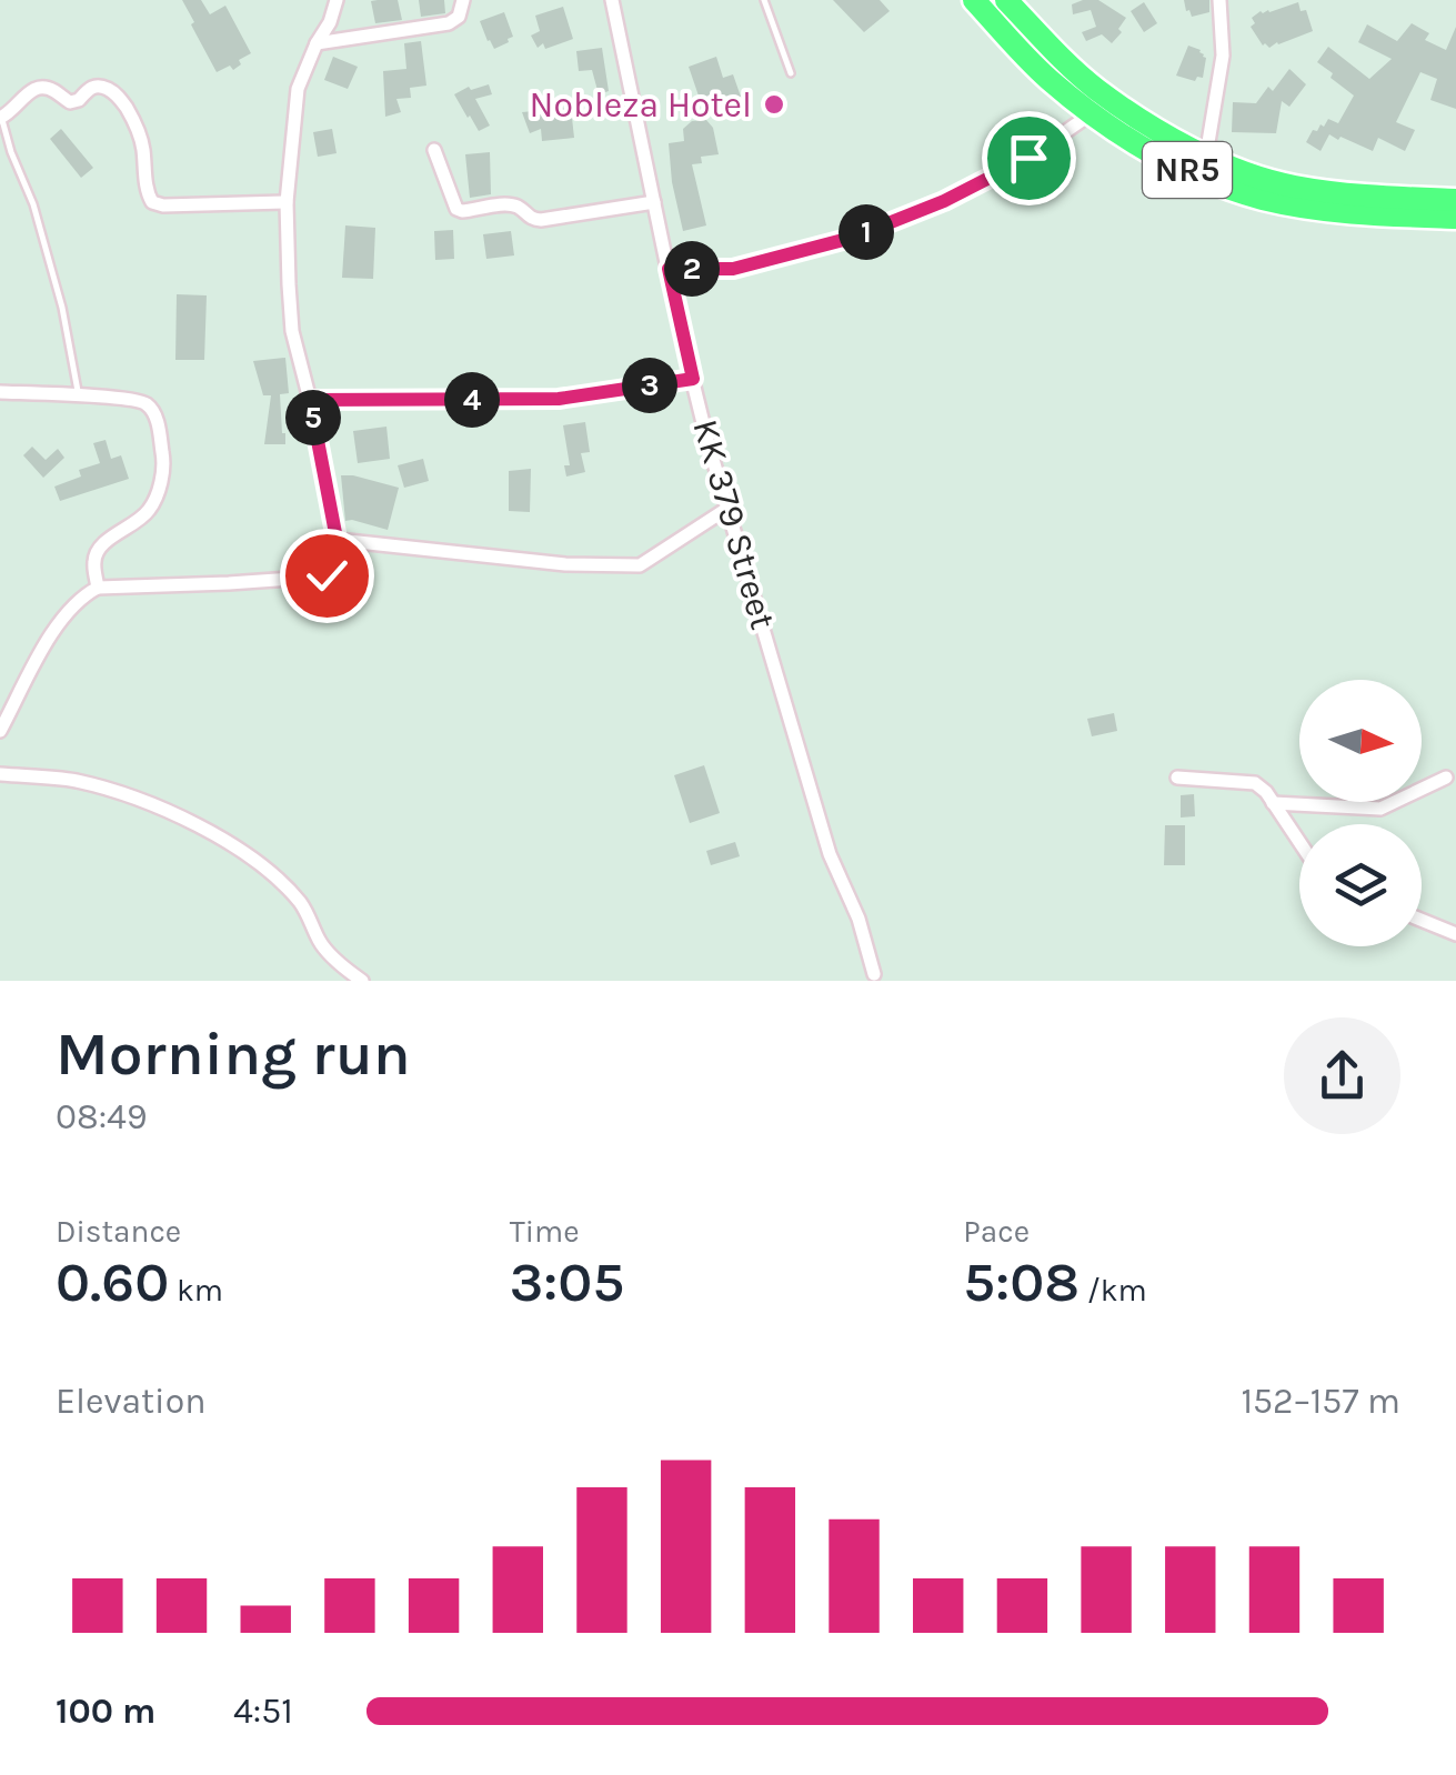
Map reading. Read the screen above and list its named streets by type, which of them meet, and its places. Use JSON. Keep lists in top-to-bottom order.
{
  "streets": {
    "highway": ["NR5"],
    "street": ["KK 379 Street"]
  },
  "places": ["Nobleza Hotel"],
  "north": "right",
  "page": {
    "pins": [
      "1",
      "2",
      "3",
      "4",
      "5"
    ],
    "heading": ["Morning run", "08:49"],
    "stats": [
      ["Distance", "0.60 km"],
      ["Time", "3:05"],
      ["Pace", "5:08 /km"]
    ],
    "chart": ["Elevation", "152–157 m"],
    "list": [
      {
        "name": "100 m",
        "note": "4:51"
      }
    ]
  }
}
